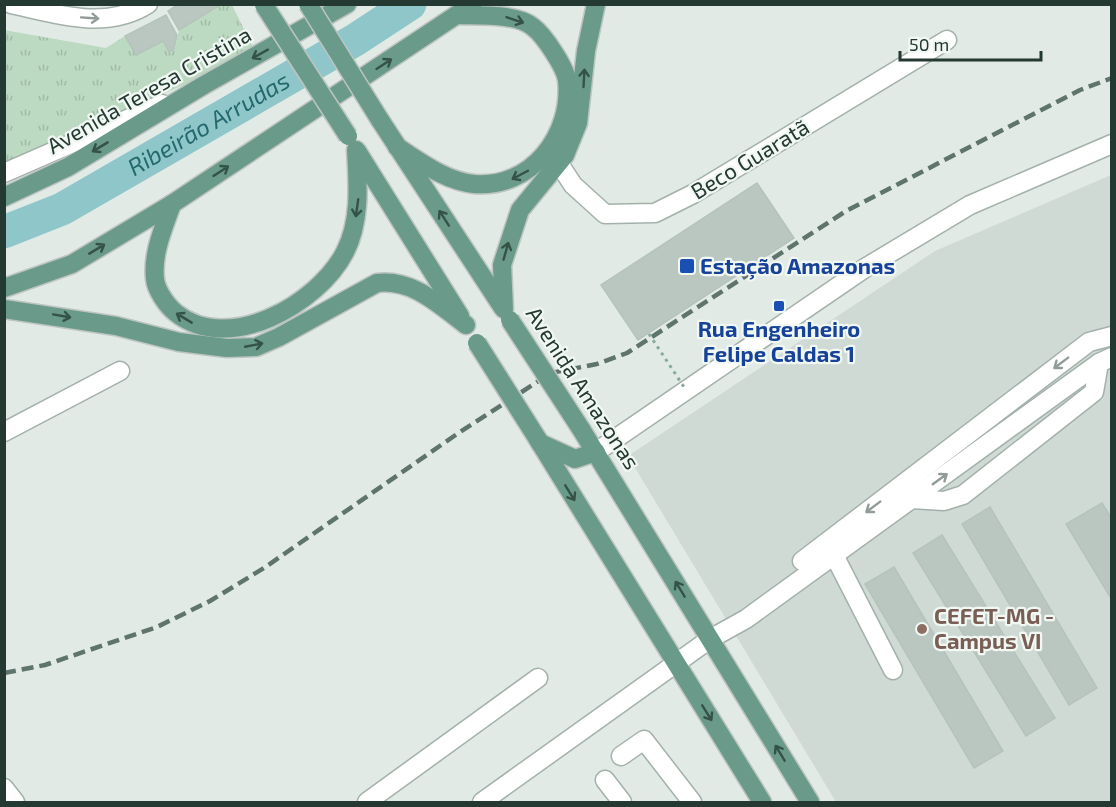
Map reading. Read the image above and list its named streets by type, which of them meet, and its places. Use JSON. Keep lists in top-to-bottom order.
{
  "streets": {
    "main road": ["Avenida Teresa Cristina", "Avenida Amazonas"],
    "street": ["Beco Guaratã"]
  },
  "water": ["Ribeirão Arrudas"],
  "places": {
    "transit": ["Estação Amazonas", "Rua Engenheiro Felipe Caldas 1"],
    "other": ["CEFET-MG - Campus VI"]
  },
  "scale_bar": "50 m"
}
